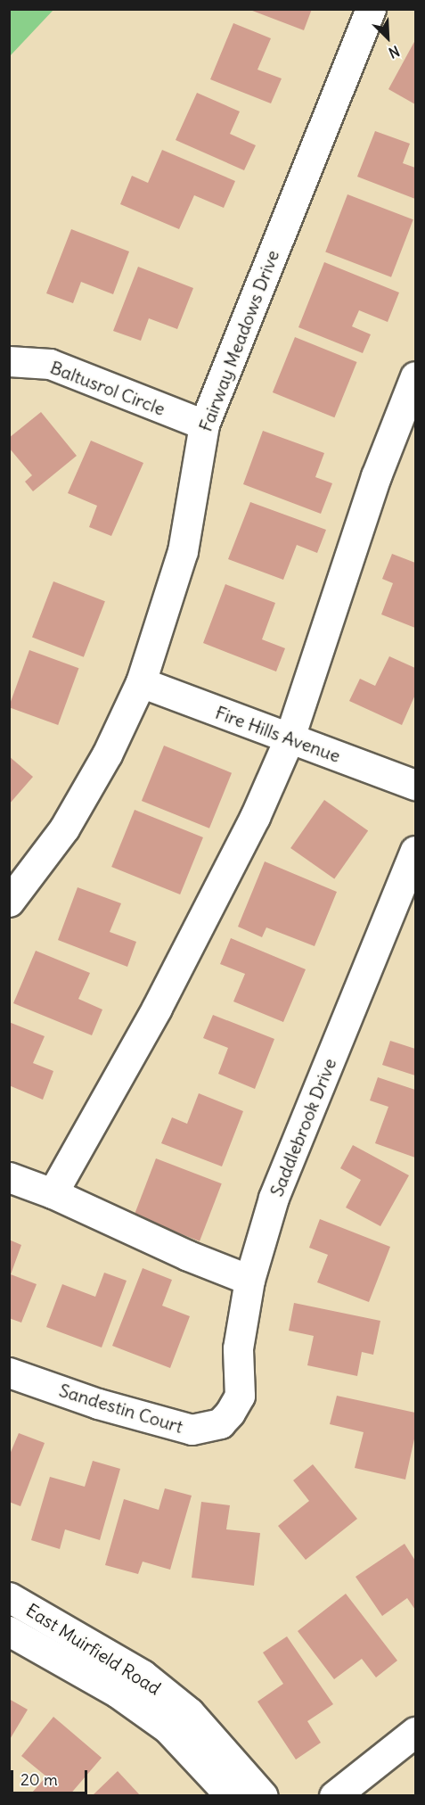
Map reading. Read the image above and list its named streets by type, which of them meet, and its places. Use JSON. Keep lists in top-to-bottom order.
{
  "streets": {
    "street": [
      "Fairway Meadows Drive",
      "Baltusrol Circle",
      "Fire Hills Avenue",
      "Saddlebrook Drive",
      "Sandestin Court",
      "East Muirfield Road"
    ]
  },
  "crossings": [
    ["Fairway Meadows Drive", "Baltusrol Circle"],
    ["Fairway Meadows Drive", "Fire Hills Avenue"],
    ["Saddlebrook Drive", "Sandestin Court"]
  ],
  "scale_bar": "20 m",
  "north": "bottom right"
}
